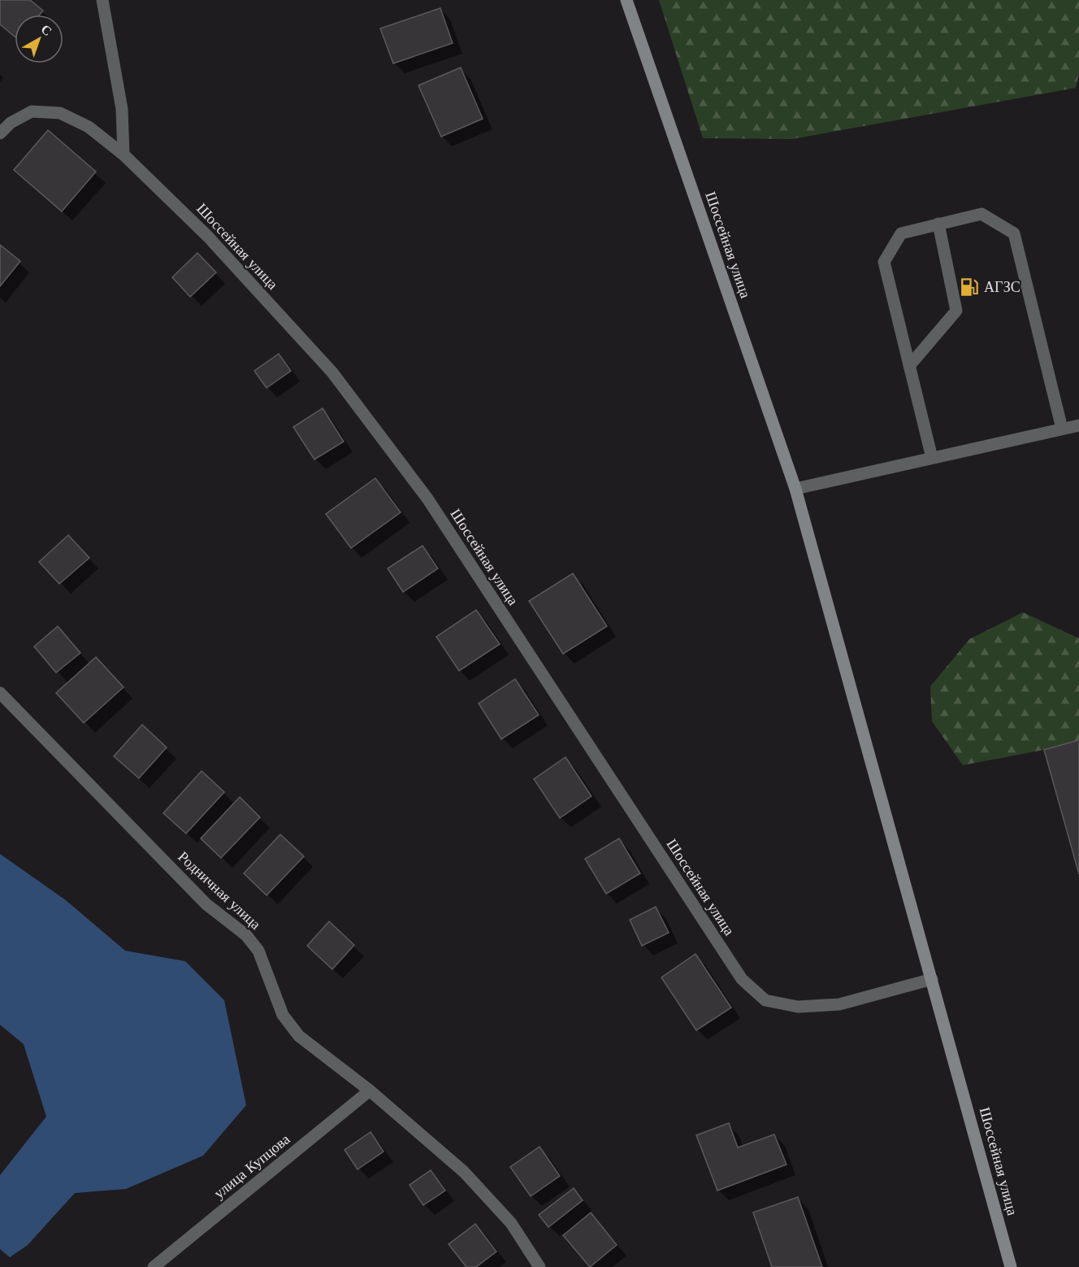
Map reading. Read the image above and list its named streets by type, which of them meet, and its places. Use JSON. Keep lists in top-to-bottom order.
{
  "streets": {
    "street": ["Шоссейная улица", "Родничная улица", "улица Купцова"]
  },
  "crossings": [
    ["Родничная улица", "улица Купцова"]
  ],
  "places": {
    "fuel station": ["АГЗС"]
  },
  "north": "top right"
}
